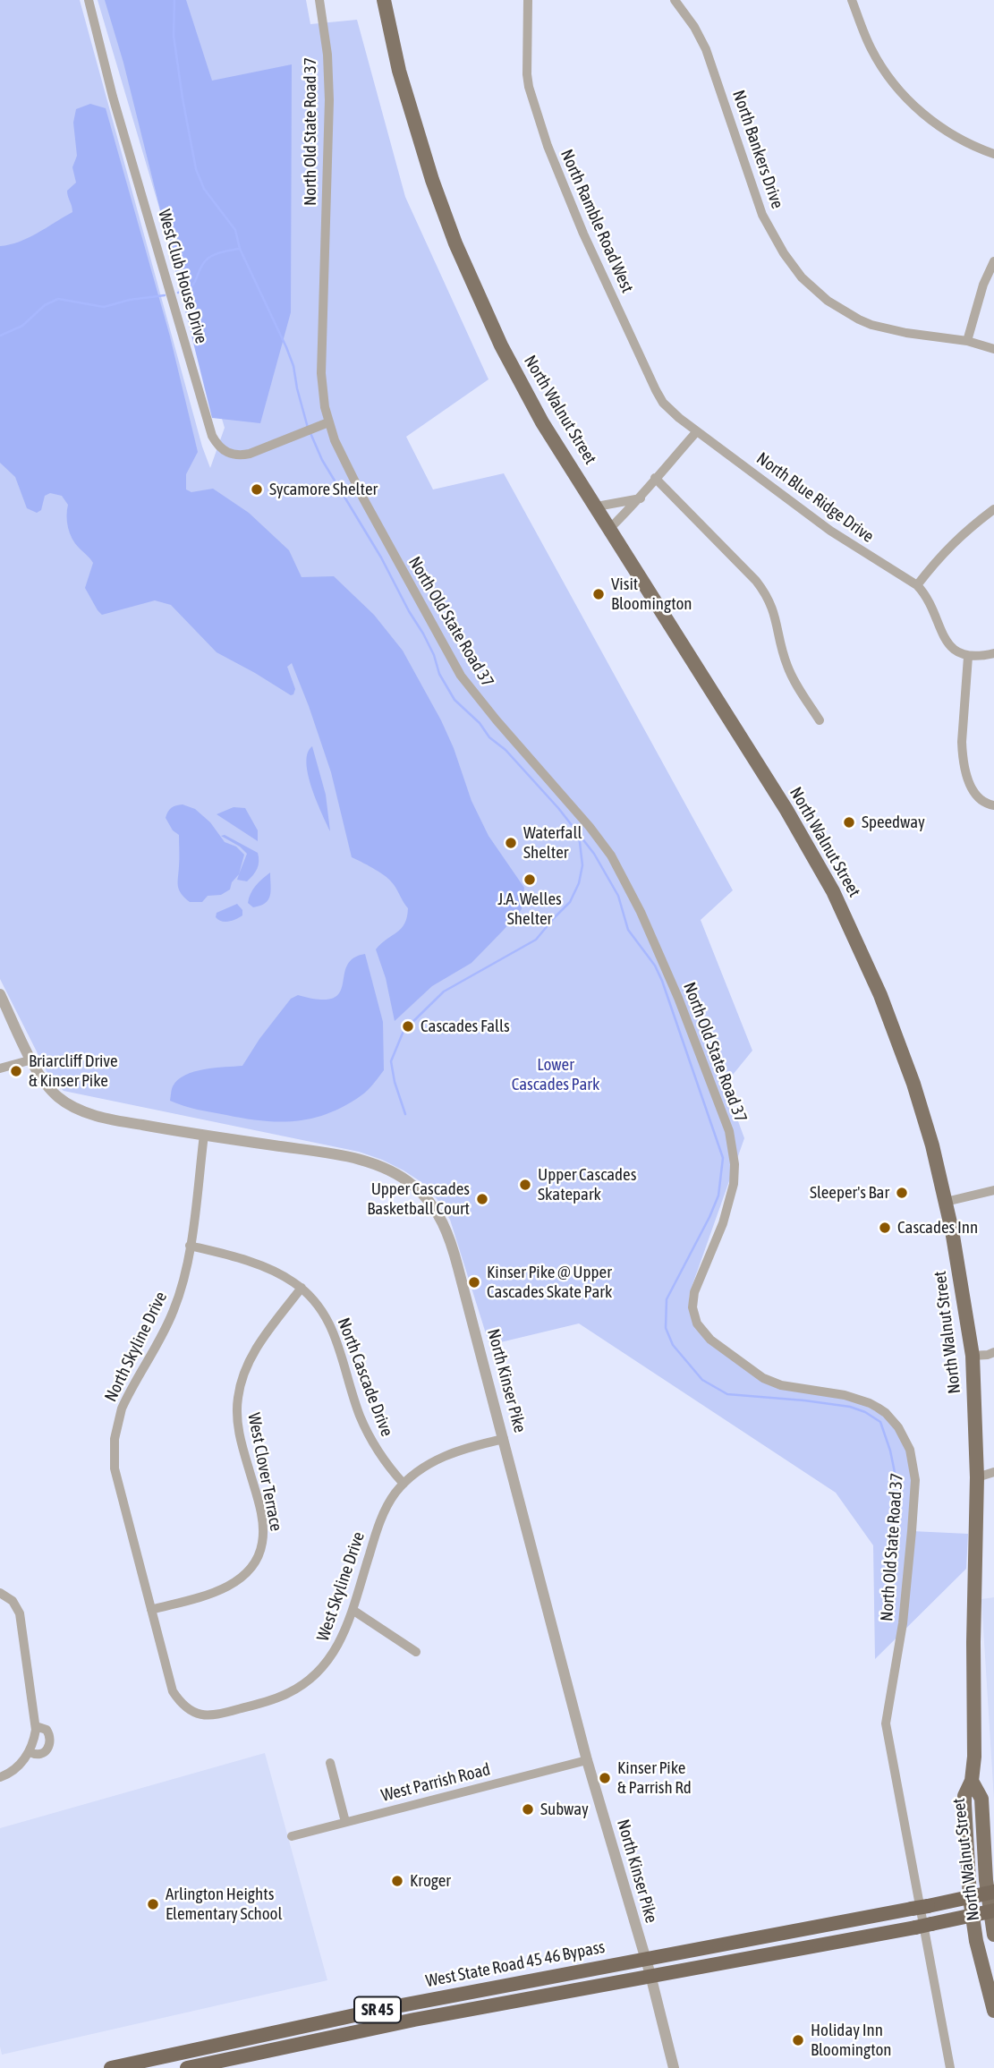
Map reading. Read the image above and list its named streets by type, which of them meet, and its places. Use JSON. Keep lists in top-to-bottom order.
{
  "streets": {
    "highway": ["West State Road 45 46 Bypass", "SR 45"],
    "main road": ["North Walnut Street"],
    "street": [
      "North Old State Road 37",
      "North Bankers Drive",
      "North Ramble Road West",
      "West Club House Drive",
      "North Blue Ridge Drive",
      "North Skyline Drive",
      "North Cascade Drive",
      "North Kinser Pike",
      "West Clover Terrace",
      "West Skyline Drive",
      "West Parrish Road"
    ]
  },
  "crossings": [
    ["North Old State Road 37", "West Club House Drive"],
    ["North Ramble Road West", "North Blue Ridge Drive"],
    ["North Walnut Street", "West State Road 45 46 Bypass"],
    ["North Walnut Street", "SR 45"],
    ["North Skyline Drive", "North Cascade Drive"],
    ["North Skyline Drive", "North Kinser Pike"],
    ["North Skyline Drive", "West Clover Terrace"],
    ["North Skyline Drive", "West Skyline Drive"],
    ["North Cascade Drive", "West Clover Terrace"],
    ["North Cascade Drive", "West Skyline Drive"],
    ["North Kinser Pike", "West Skyline Drive"],
    ["North Kinser Pike", "West Parrish Road"],
    ["North Kinser Pike", "West State Road 45 46 Bypass"],
    ["West State Road 45 46 Bypass", "SR 45"]
  ],
  "parks": ["Lower Cascades Park"],
  "places": [
    "Sycamore Shelter",
    "Visit Bloomington",
    "Speedway",
    "Waterfall Shelter",
    "J.A. Welles Shelter",
    "Cascades Falls",
    "Briarcliff Drive & Kinser Pike",
    "Upper Cascades Skatepark",
    "Sleeper's Bar",
    "Upper Cascades Basketball Court",
    "Cascades Inn",
    "Kinser Pike @ Upper Cascades Skate Park",
    "Kinser Pike & Parrish Rd",
    "Subway",
    "Kroger",
    "Arlington Heights Elementary School",
    "Holiday Inn Bloomington"
  ]
}
